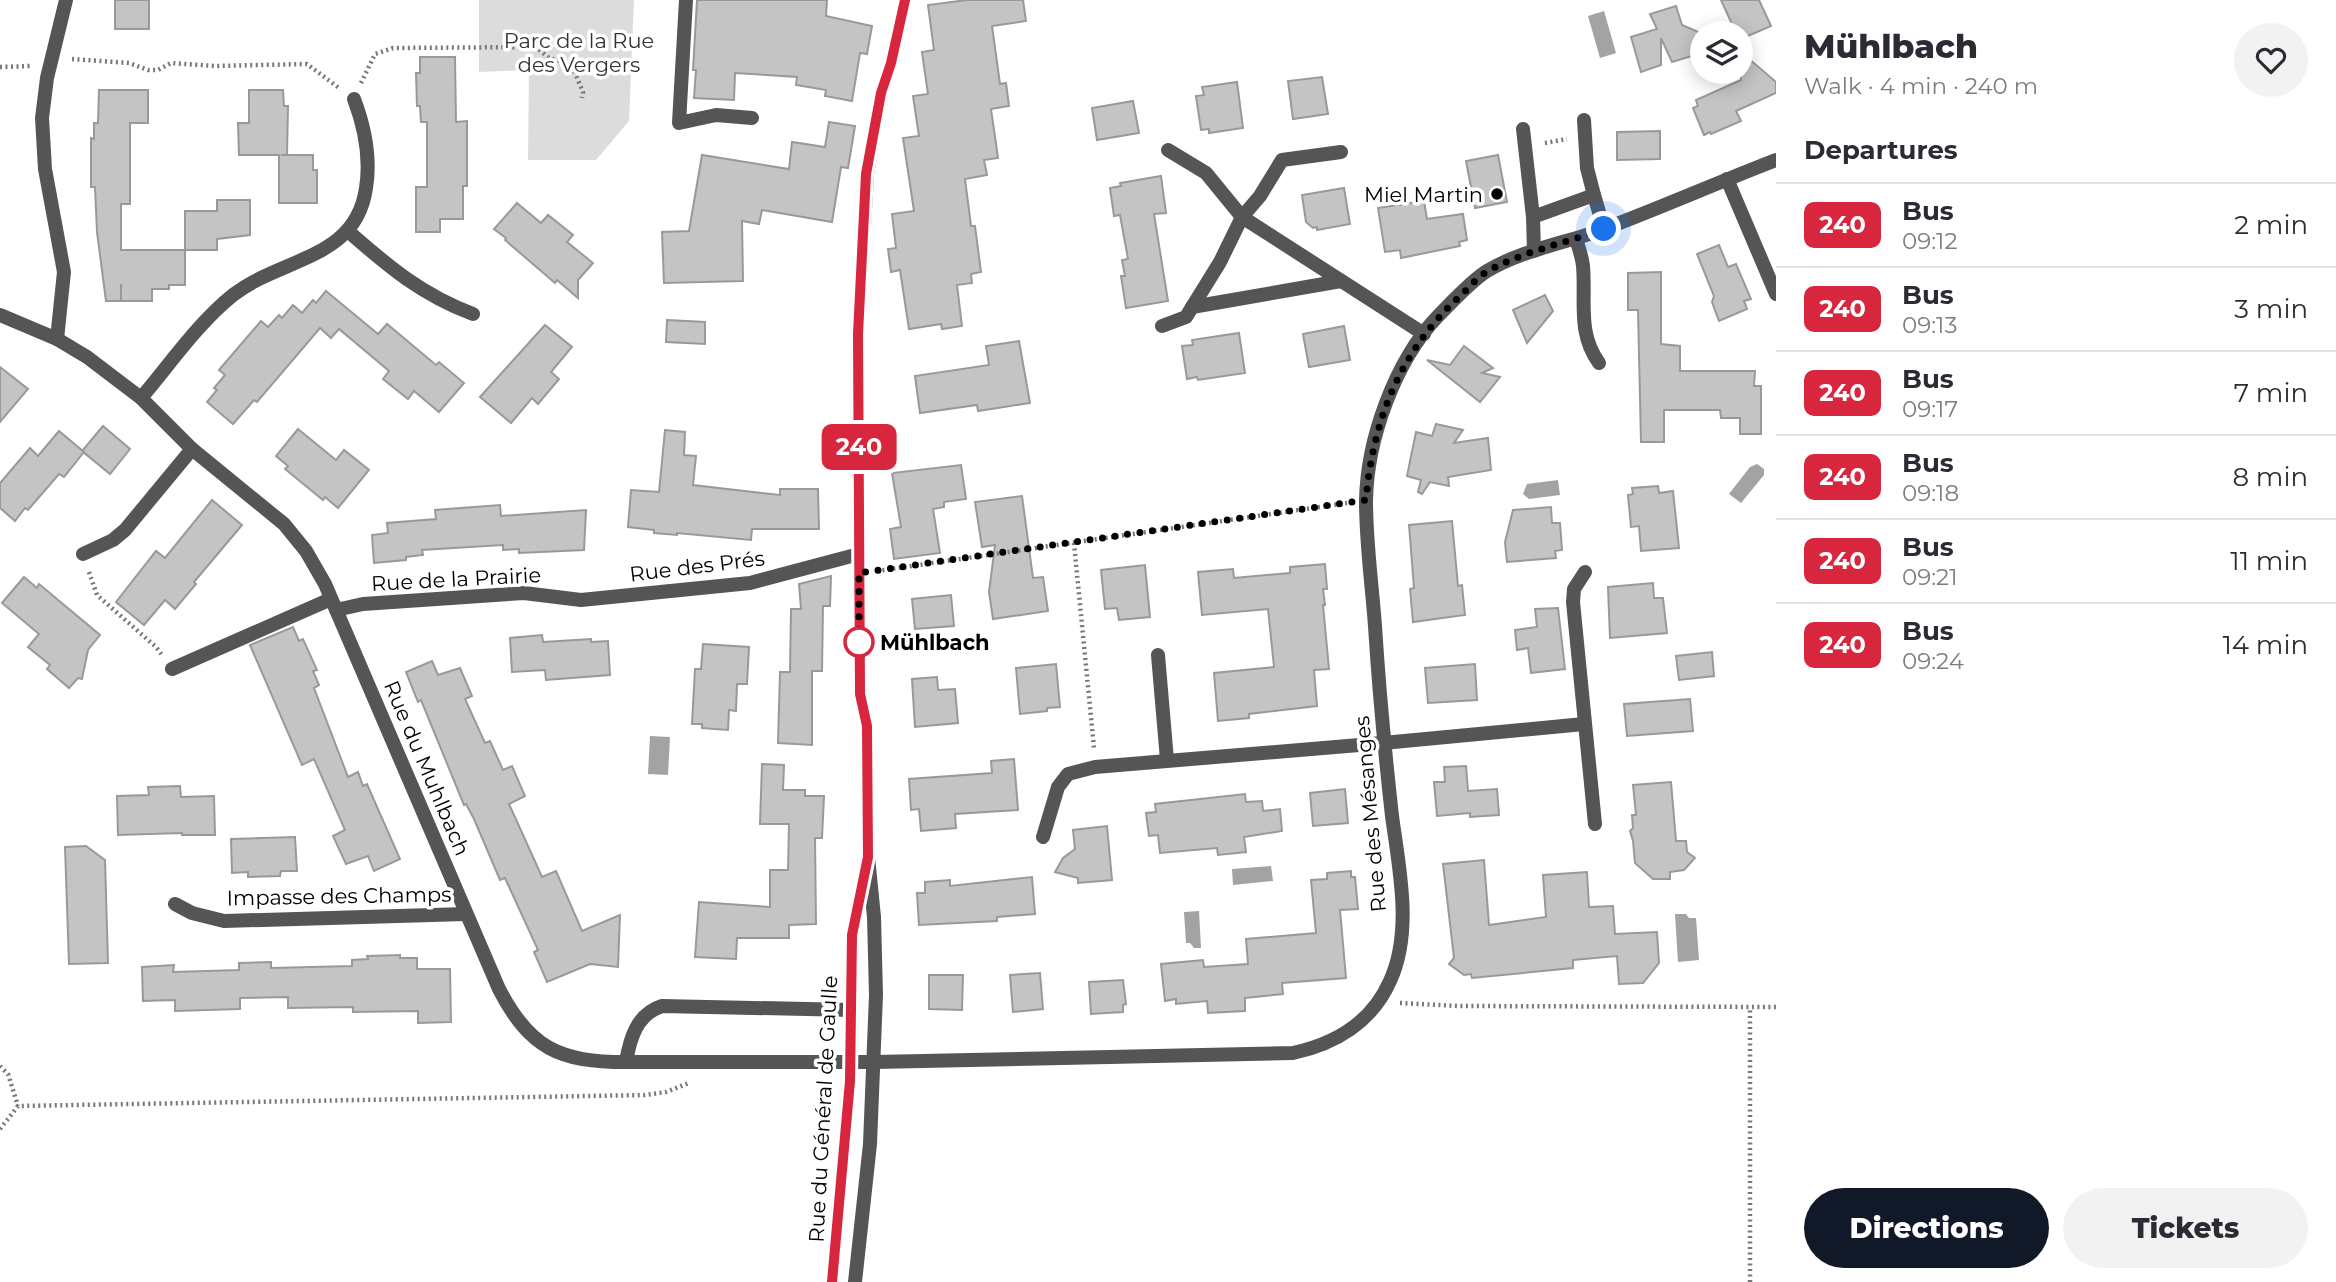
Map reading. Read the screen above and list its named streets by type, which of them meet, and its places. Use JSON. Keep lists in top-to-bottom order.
{
  "streets": {
    "street": [
      "Rue des Prés",
      "Rue de la Prairie",
      "Rue du Muhlbach",
      "Rue des Mésanges",
      "Impasse des Champs",
      "Rue du Général de Gaulle"
    ]
  },
  "crossings": [
    ["Rue des Prés", "Rue de la Prairie"],
    ["Rue des Prés", "Rue du Général de Gaulle"],
    ["Rue de la Prairie", "Rue du Muhlbach"],
    ["Rue du Muhlbach", "Rue des Mésanges"],
    ["Rue du Muhlbach", "Impasse des Champs"],
    ["Rue du Muhlbach", "Rue du Général de Gaulle"],
    ["Rue des Mésanges", "Rue du Général de Gaulle"]
  ],
  "parks": ["Parc de la Rue des Vergers"],
  "places": ["Miel Martin", "Mühlbach"],
  "lines": ["bus line 240"],
  "page": {
    "on_map": "240",
    "heading": [
      ["Mühlbach", "Walk · 4 min · 240 m"],
      "Departures"
    ],
    "list": [
      {
        "mark": "240",
        "name": "Bus",
        "note": "09:12",
        "value": "2 min"
      },
      {
        "mark": "240",
        "name": "Bus",
        "note": "09:13",
        "value": "3 min"
      },
      {
        "mark": "240",
        "name": "Bus",
        "note": "09:17",
        "value": "7 min"
      },
      {
        "mark": "240",
        "name": "Bus",
        "note": "09:18",
        "value": "8 min"
      },
      {
        "mark": "240",
        "name": "Bus",
        "note": "09:21",
        "value": "11 min"
      },
      {
        "mark": "240",
        "name": "Bus",
        "note": "09:24",
        "value": "14 min"
      }
    ],
    "buttons": ["Directions", "Tickets"]
  }
}
